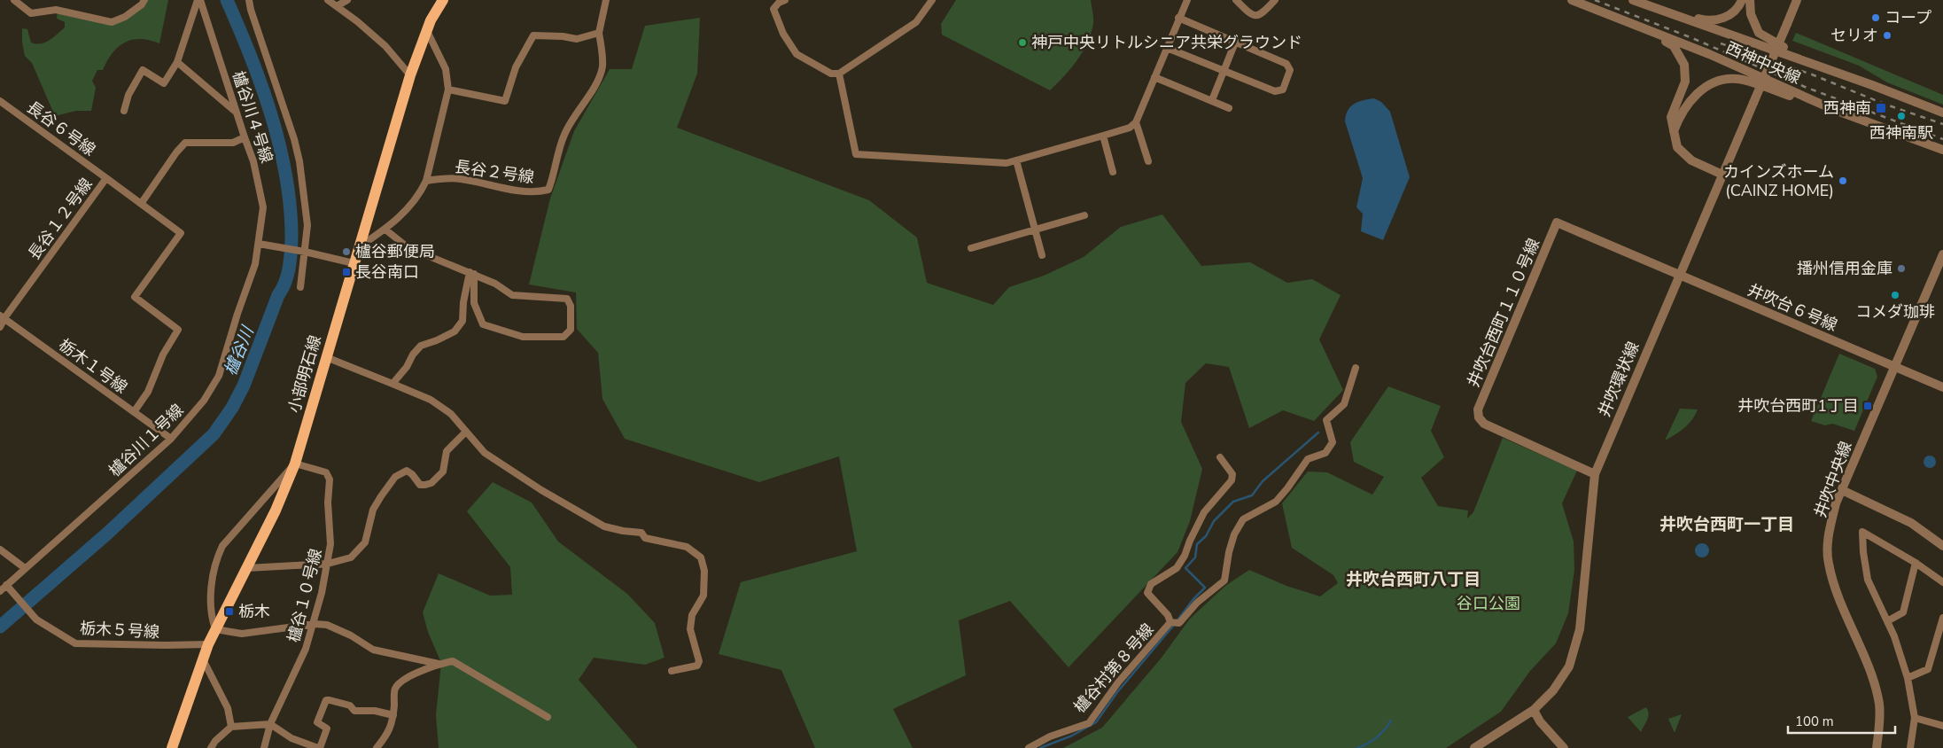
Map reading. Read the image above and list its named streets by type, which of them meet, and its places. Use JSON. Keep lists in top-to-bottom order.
{
  "streets": {
    "main road": ["小部明石線"],
    "street": [
      "西神中央線",
      "櫨谷川４号線",
      "長谷６号線",
      "長谷２号線",
      "長谷１２号線",
      "井吹台６号線",
      "井吹台西町１１０号線",
      "栃木１号線",
      "井吹環状線",
      "櫨谷川１号線",
      "井吹中央線",
      "櫨谷１０号線",
      "栃木５号線",
      "櫨谷村第８号線"
    ]
  },
  "crossings": [
    ["櫨谷川４号線", "櫨谷川１号線"],
    ["長谷６号線", "長谷１２号線"],
    ["長谷１２号線", "栃木１号線"],
    ["井吹台６号線", "井吹台西町１１０号線"],
    ["井吹台６号線", "井吹環状線"],
    ["井吹台６号線", "井吹中央線"],
    ["井吹台西町１１０号線", "井吹環状線"],
    ["栃木１号線", "櫨谷川１号線"],
    ["小部明石線", "櫨谷１０号線"],
    ["小部明石線", "栃木５号線"],
    ["櫨谷川１号線", "栃木５号線"]
  ],
  "districts": ["井吹台西町一丁目", "井吹台西町八丁目"],
  "water": ["櫨谷川"],
  "parks": ["谷口公園"],
  "places": {
    "other": [
      "コープ",
      "セリオ",
      "神戸中央リトルシニア共栄グラウンド",
      "西神南駅",
      "カインズホーム (CAINZ HOME)",
      "櫨谷郵便局",
      "播州信用金庫",
      "コメダ珈琲"
    ],
    "transit": [
      "西神南",
      "長谷南口",
      "井吹台西町1丁目",
      "栃木"
    ]
  },
  "scale_bar": "100 m"
}
